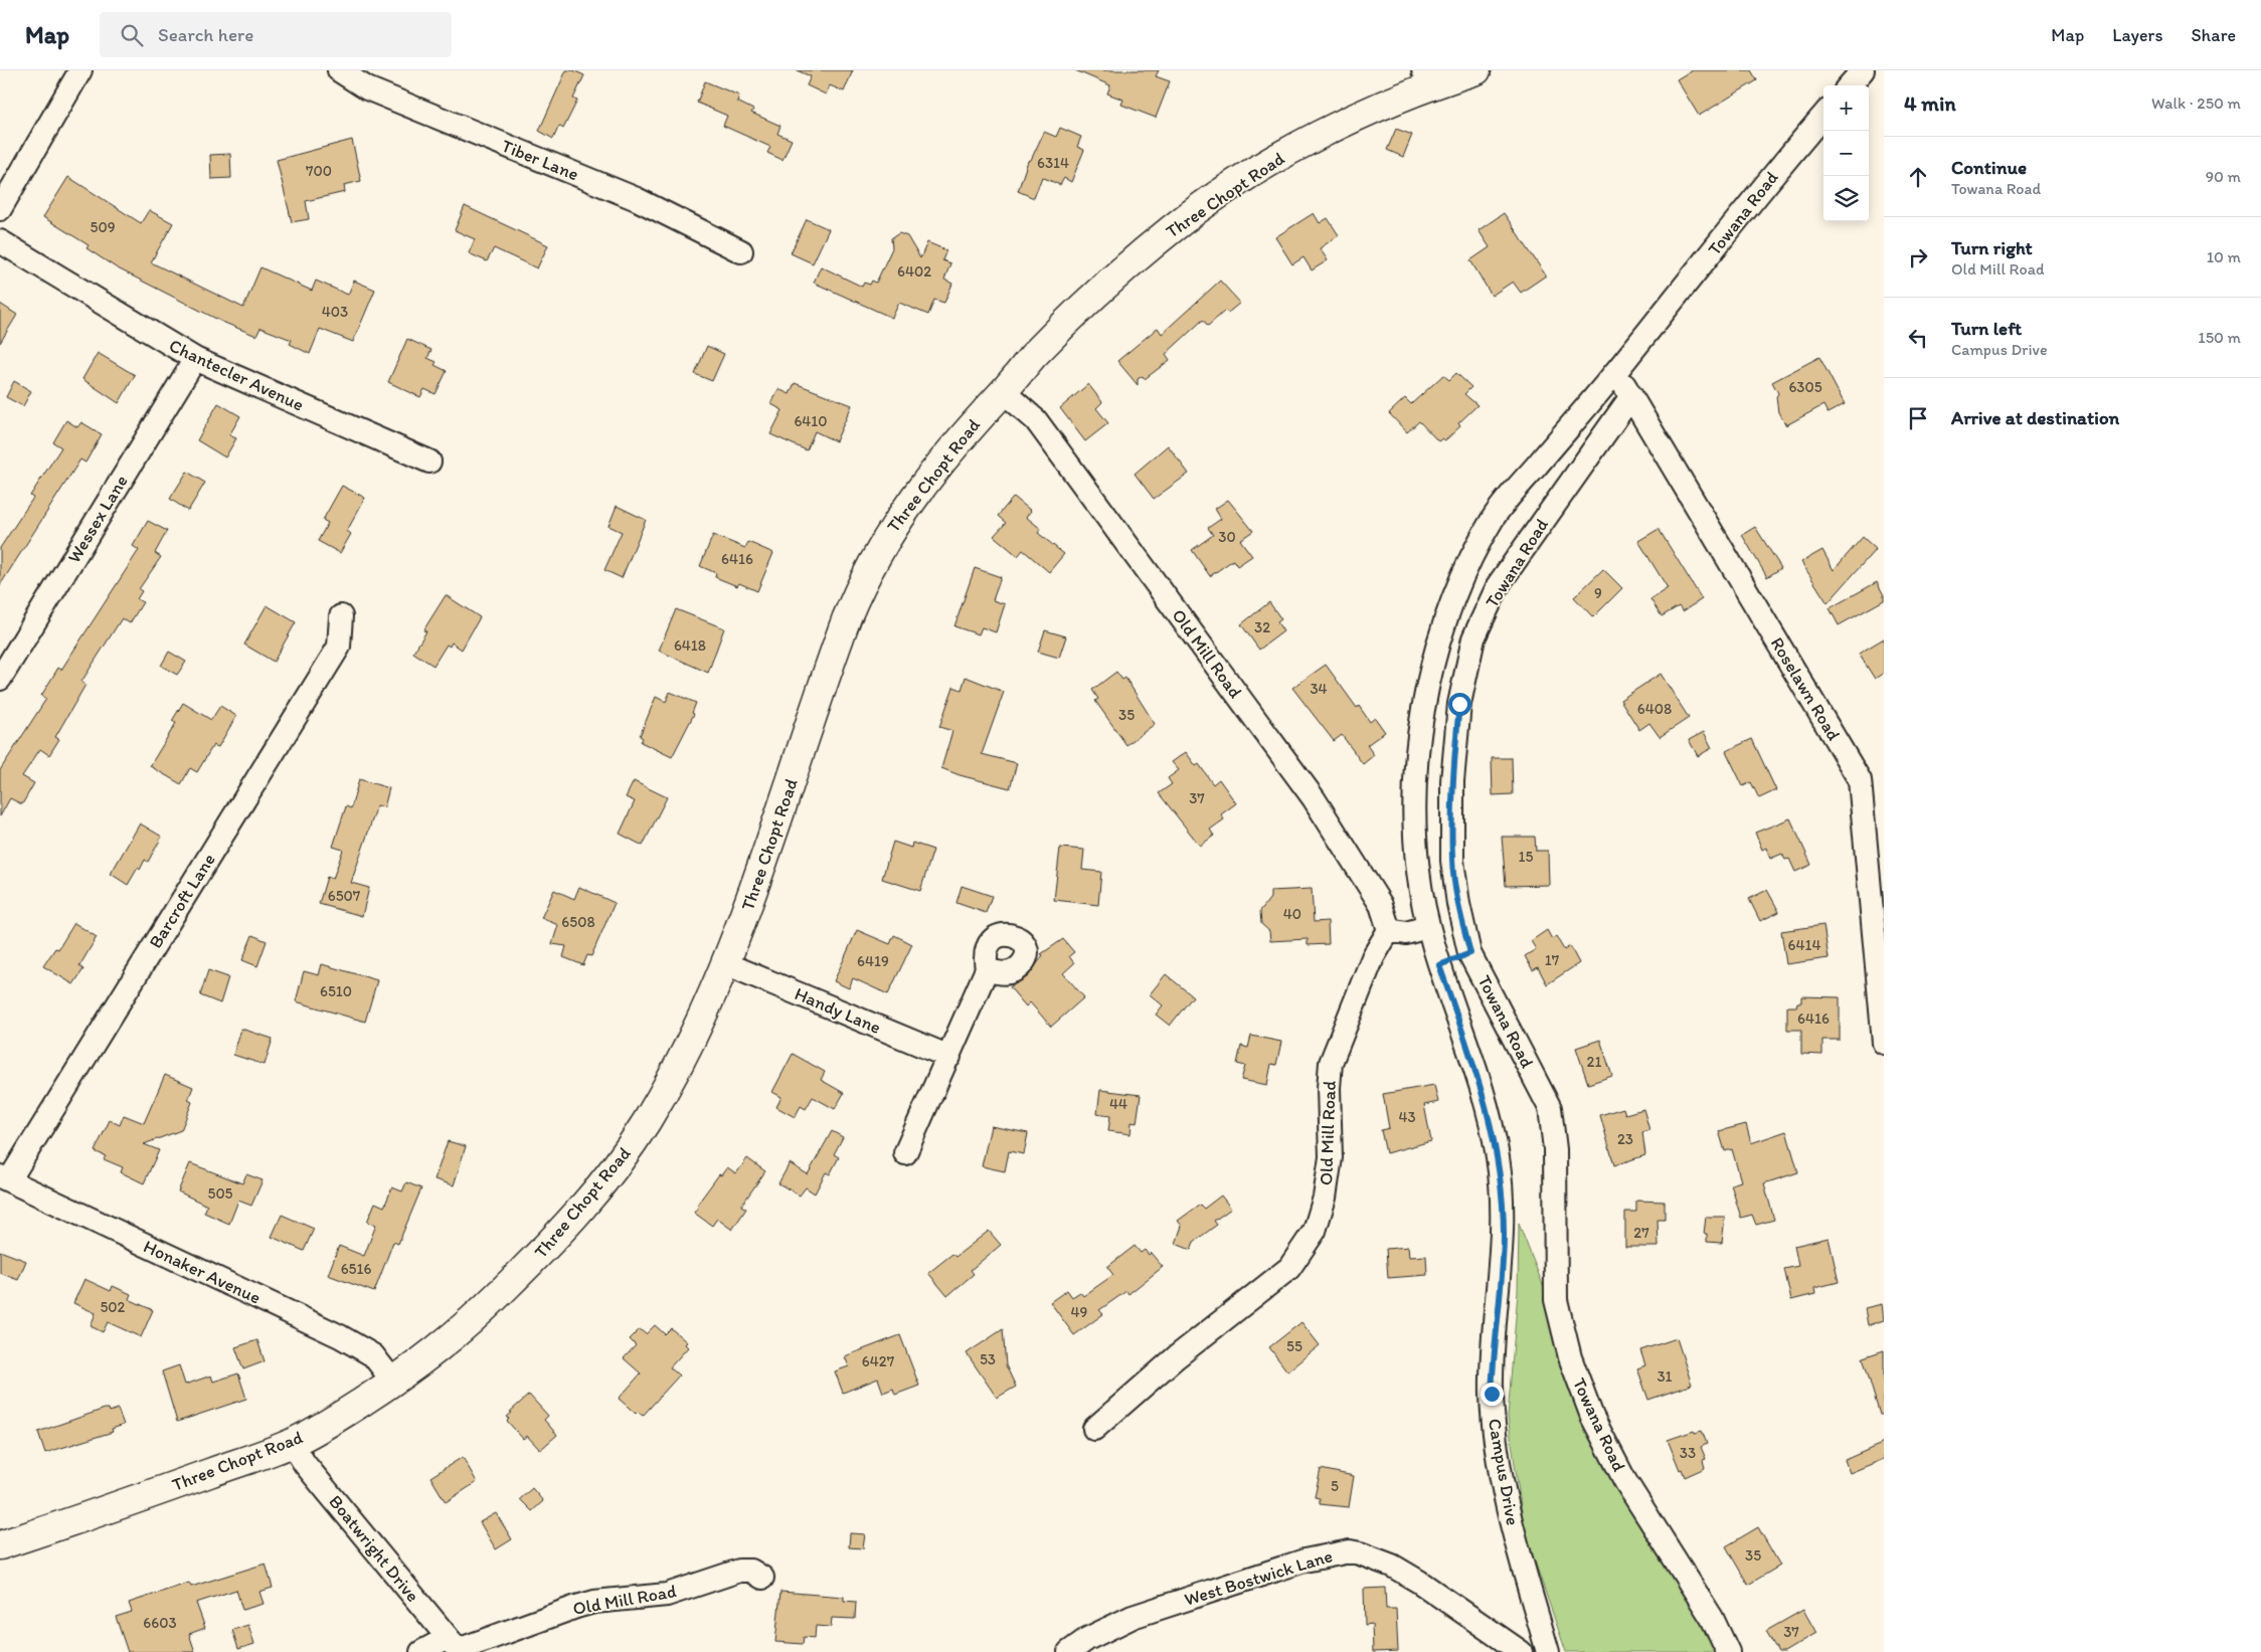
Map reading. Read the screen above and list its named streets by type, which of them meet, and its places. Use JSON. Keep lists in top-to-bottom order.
{
  "streets": {
    "main road": ["Three Chopt Road"],
    "street": [
      "Tiber Lane",
      "Towana Road",
      "Chantecler Avenue",
      "Wessex Lane",
      "Old Mill Road",
      "Roselawn Road",
      "Barcroft Lane",
      "Handy Lane",
      "Honaker Avenue",
      "Campus Drive",
      "Boatwright Drive",
      "West Bostwick Lane"
    ]
  },
  "crossings": [
    ["Three Chopt Road", "Old Mill Road"],
    ["Three Chopt Road", "Handy Lane"],
    ["Three Chopt Road", "Honaker Avenue"],
    ["Three Chopt Road", "Boatwright Drive"],
    ["Towana Road", "Roselawn Road"],
    ["Towana Road", "Campus Drive"],
    ["Chantecler Avenue", "Wessex Lane"],
    ["Old Mill Road", "Boatwright Drive"],
    ["Barcroft Lane", "Honaker Avenue"]
  ],
  "house_numbers": [
    "6314",
    "700",
    "509",
    "6402",
    "403",
    "6305",
    "6410",
    "30",
    "6416",
    "9",
    "32",
    "6418",
    "34",
    "6408",
    "35",
    "37",
    "15",
    "6507",
    "40",
    "6508",
    "6414",
    "17",
    "6419",
    "6510",
    "6416",
    "21",
    "44",
    "43",
    "23",
    "505",
    "27",
    "6516",
    "502",
    "49",
    "55",
    "53",
    "6427",
    "31",
    "33",
    "5",
    "35",
    "6603",
    "37"
  ],
  "page": {
    "header": "Map",
    "search": "Search here",
    "nav": ["Map", "Layers", "Share"],
    "heading": ["4 min", "Walk · 250 m"],
    "map_buttons": ["+", "−"],
    "list": [
      ["Continue", "Towana Road", "90 m"],
      ["Turn right", "Old Mill Road", "10 m"],
      ["Turn left", "Campus Drive", "150 m"],
      "Arrive at destination"
    ]
  }
}
